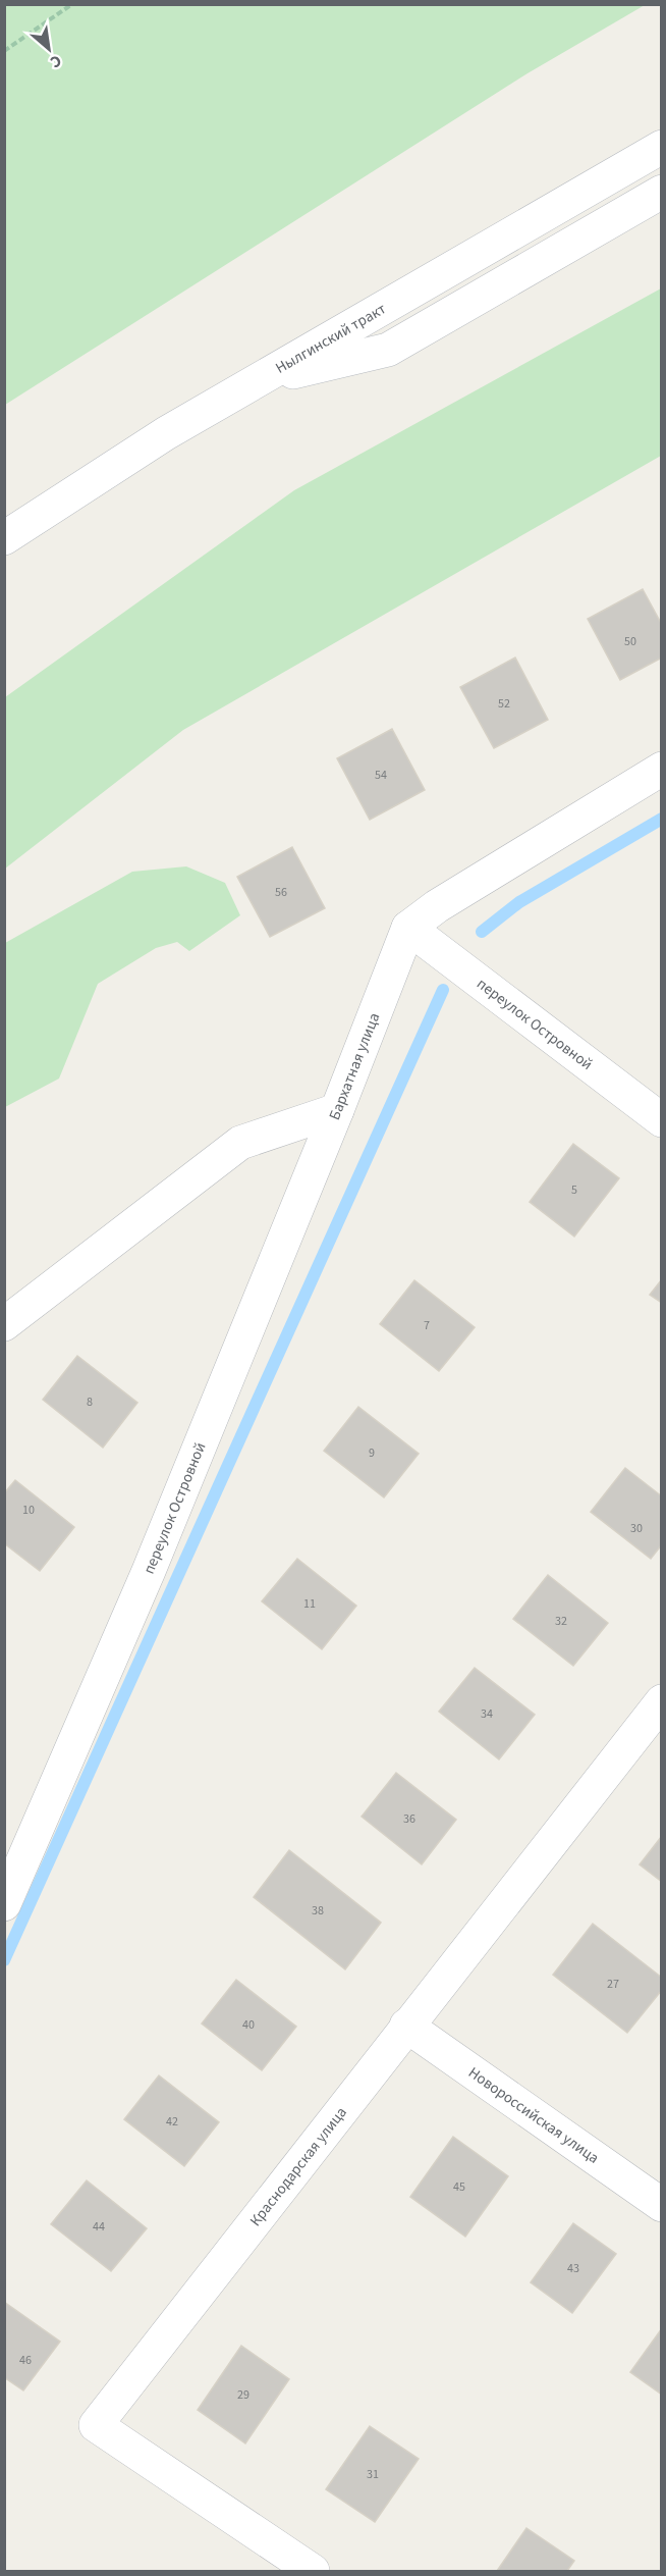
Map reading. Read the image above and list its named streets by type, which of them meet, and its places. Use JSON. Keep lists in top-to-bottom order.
{
  "streets": {
    "street": [
      "Нылгинский тракт",
      "переулок Островной",
      "Бархатная улица",
      "Новороссийская улица",
      "Краснодарская улица"
    ]
  },
  "crossings": [
    ["переулок Островной", "Бархатная улица"],
    ["Новороссийская улица", "Краснодарская улица"]
  ],
  "house_numbers": [
    "50",
    "52",
    "54",
    "56",
    "5",
    "7",
    "8",
    "9",
    "10",
    "30",
    "11",
    "32",
    "34",
    "36",
    "38",
    "27",
    "40",
    "42",
    "45",
    "44",
    "43",
    "46",
    "29",
    "31"
  ],
  "north": "bottom right"
}
